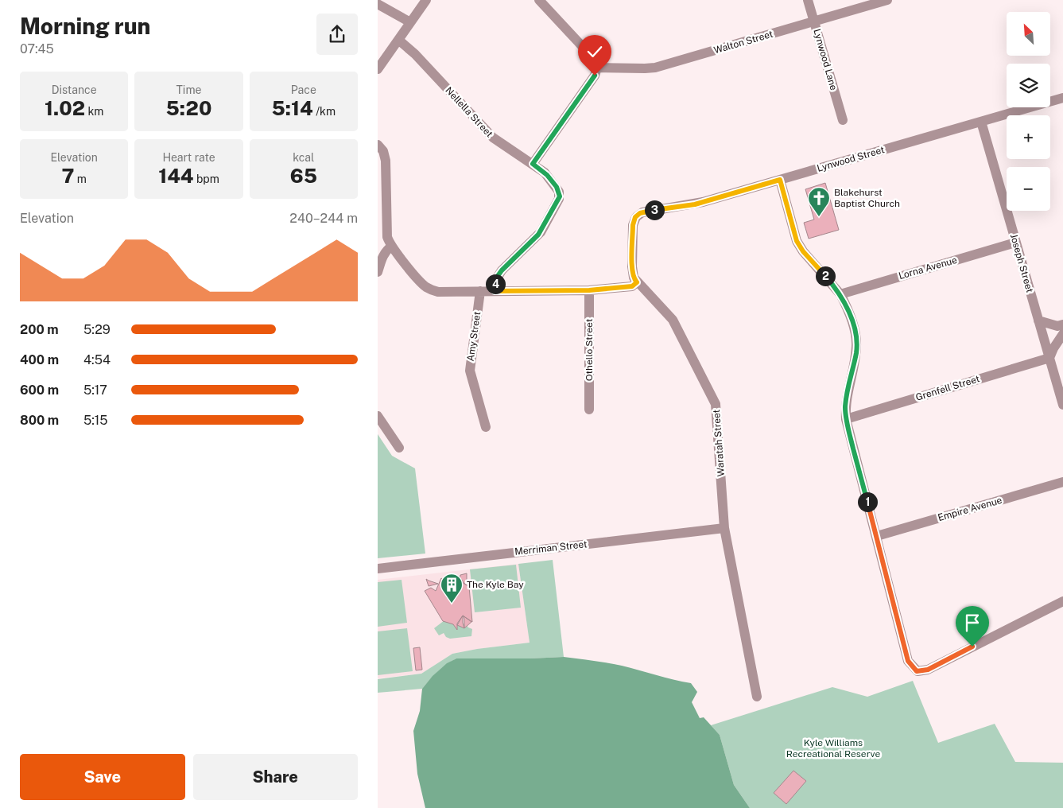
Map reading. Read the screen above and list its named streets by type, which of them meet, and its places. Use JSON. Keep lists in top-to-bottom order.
{
  "streets": {
    "street": [
      "Walton Street",
      "Lynwood Lane",
      "Nellella Street",
      "Lynwood Street",
      "Joseph Street",
      "Lorna Avenue",
      "Amy Street",
      "Othello Street",
      "Grenfell Street",
      "Waratah Street",
      "Empire Avenue",
      "Merriman Street"
    ]
  },
  "crossings": [
    ["Walton Street", "Lynwood Lane"],
    ["Lynwood Street", "Joseph Street"],
    ["Lynwood Street", "Waratah Street"],
    ["Joseph Street", "Lorna Avenue"],
    ["Joseph Street", "Grenfell Street"],
    ["Waratah Street", "Merriman Street"]
  ],
  "parks": ["Kyle Williams Recreational Reserve"],
  "places": {
    "church": ["Blakehurst Baptist Church"],
    "building": ["The Kyle Bay"]
  },
  "north": "top left",
  "page": {
    "heading": ["Morning run", "07:45"],
    "map_buttons": ["+", "−"],
    "stats": [
      ["Distance", "1.02 km"],
      ["Time", "5:20"],
      ["Pace", "5:14 /km"],
      ["Elevation", "7 m"],
      ["Heart rate", "144 bpm"],
      ["kcal", "65"]
    ],
    "pins": [
      "3",
      "2",
      "4",
      "1"
    ],
    "chart": ["Elevation", "240–244 m"],
    "list": [
      {
        "name": "200 m",
        "note": "5:29"
      },
      {
        "name": "400 m",
        "note": "4:54"
      },
      {
        "name": "600 m",
        "note": "5:17"
      },
      {
        "name": "800 m",
        "note": "5:15"
      }
    ],
    "buttons": ["Save", "Share"]
  }
}
